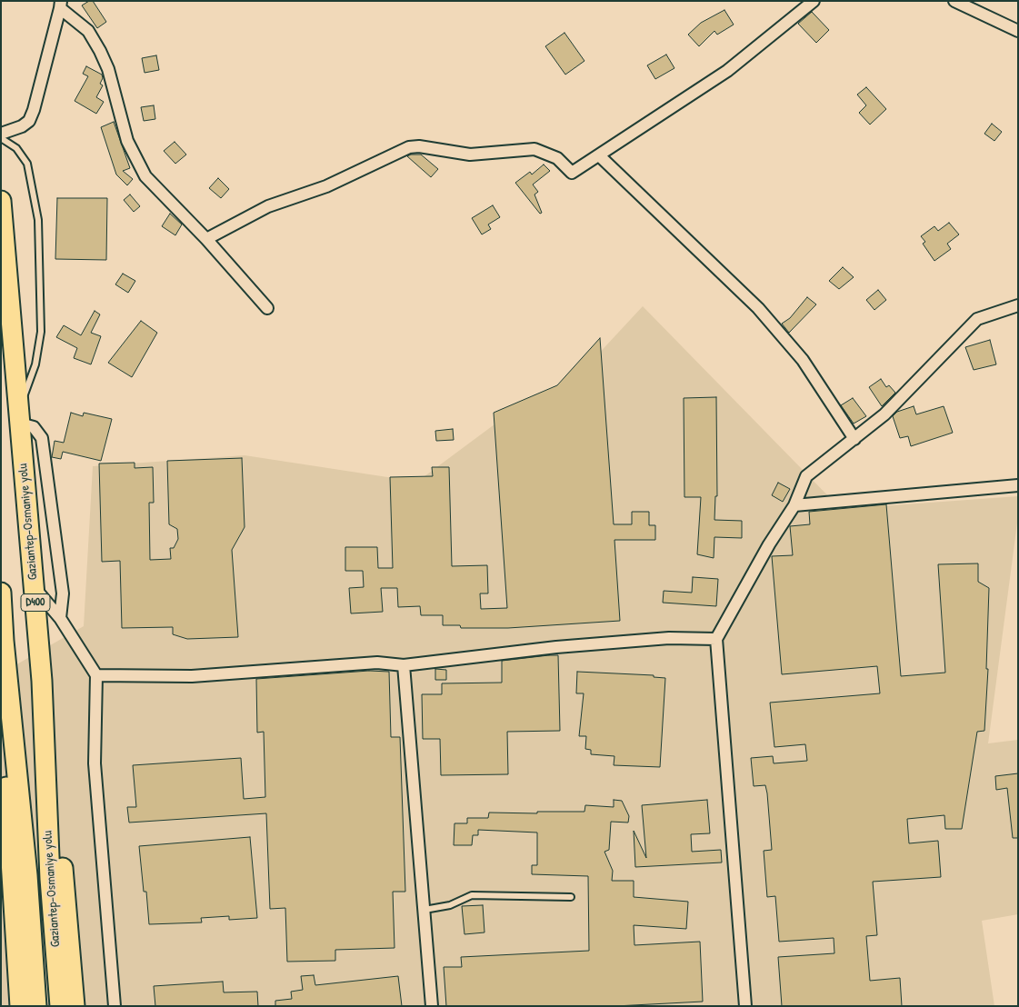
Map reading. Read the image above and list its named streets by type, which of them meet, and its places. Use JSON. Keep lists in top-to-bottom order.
{
  "streets": {
    "highway": ["Gaziantep-Osmaniye yolu", "D400"]
  },
  "crossings": [
    ["Gaziantep-Osmaniye yolu", "D400"]
  ]
}
